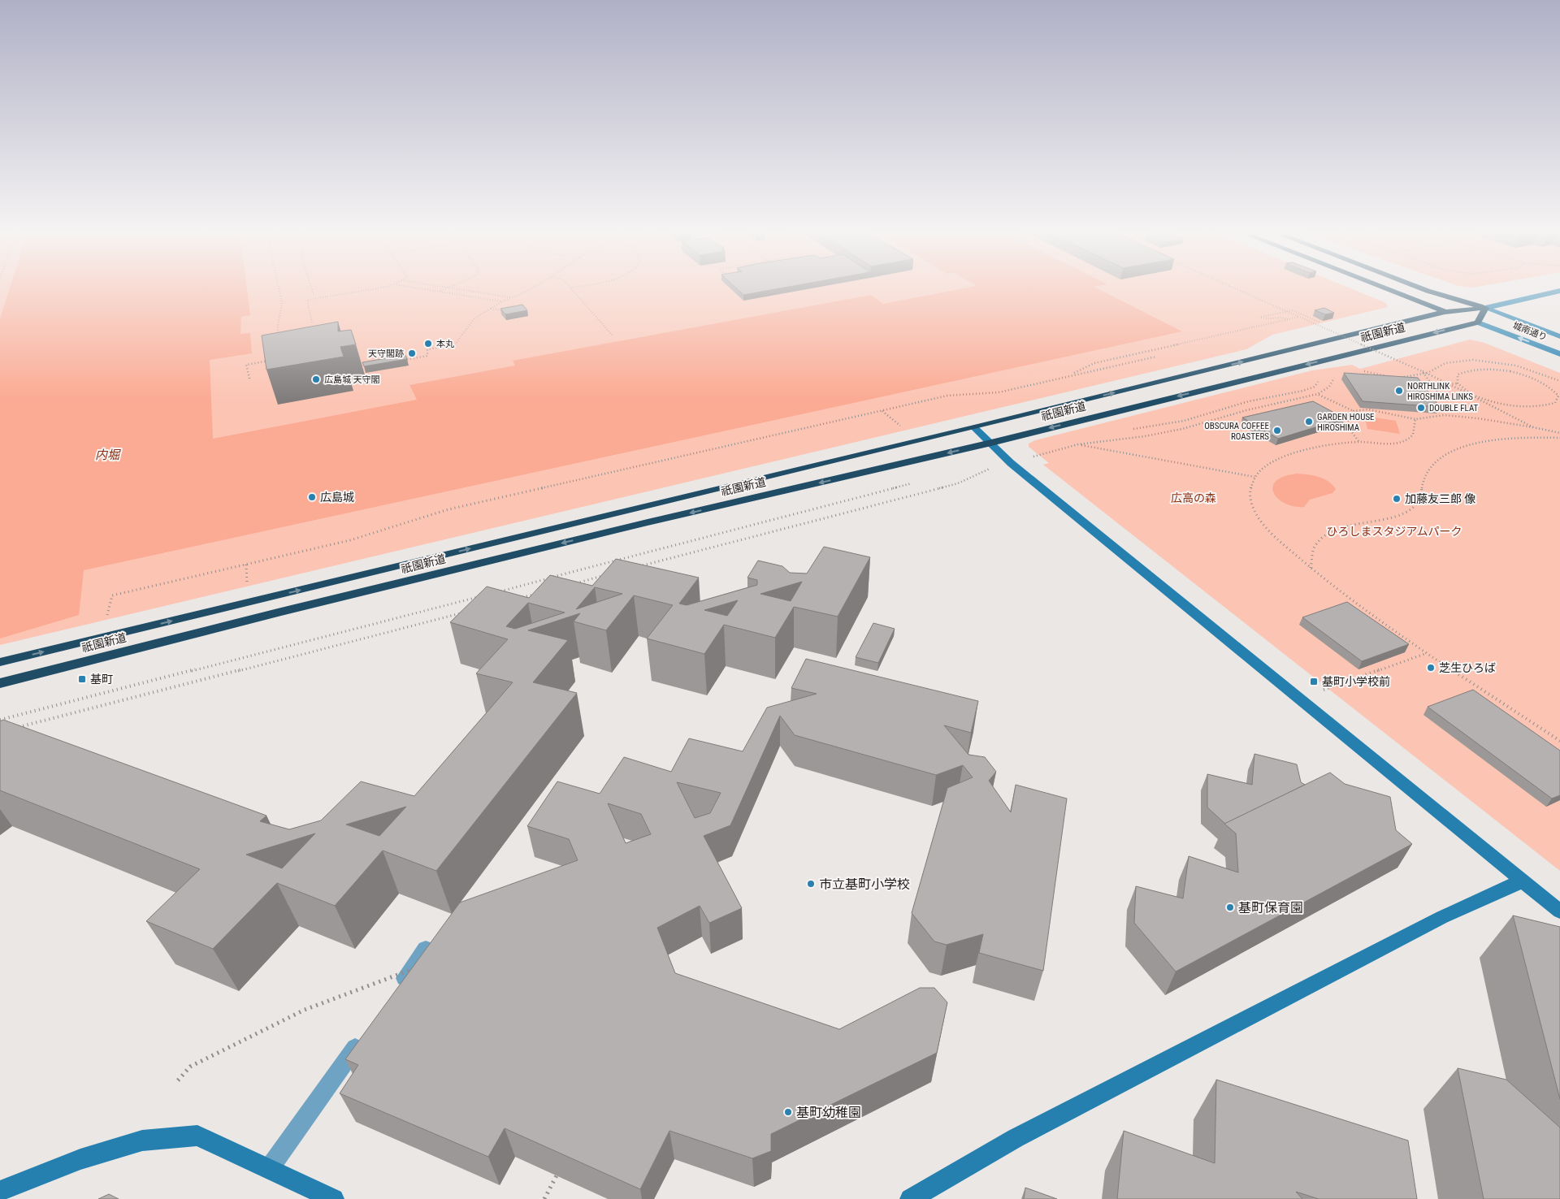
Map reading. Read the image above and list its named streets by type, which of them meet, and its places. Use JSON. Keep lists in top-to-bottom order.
{
  "streets": {
    "highway": ["城南通り", "祇園新道"]
  },
  "crossings": [
    ["城南通り", "祇園新道"]
  ],
  "one_way": ["城南通り"],
  "water": ["内堀"],
  "parks": ["広高の森", "ひろしまスタジアムパーク"],
  "places": {
    "other": [
      "本丸",
      "天守閣跡",
      "広島城 天守閣",
      "NORTHLINK HIROSHIMA LINKS",
      "DOUBLE FLAT",
      "GARDEN HOUSE HIROSHIMA",
      "OBSCURA COFFEE ROASTERS",
      "広島城",
      "加藤友三郎 像",
      "芝生ひろば",
      "市立基町小学校",
      "基町保育園",
      "基町幼稚園"
    ],
    "transit": ["基町", "基町小学校前"]
  }
}
